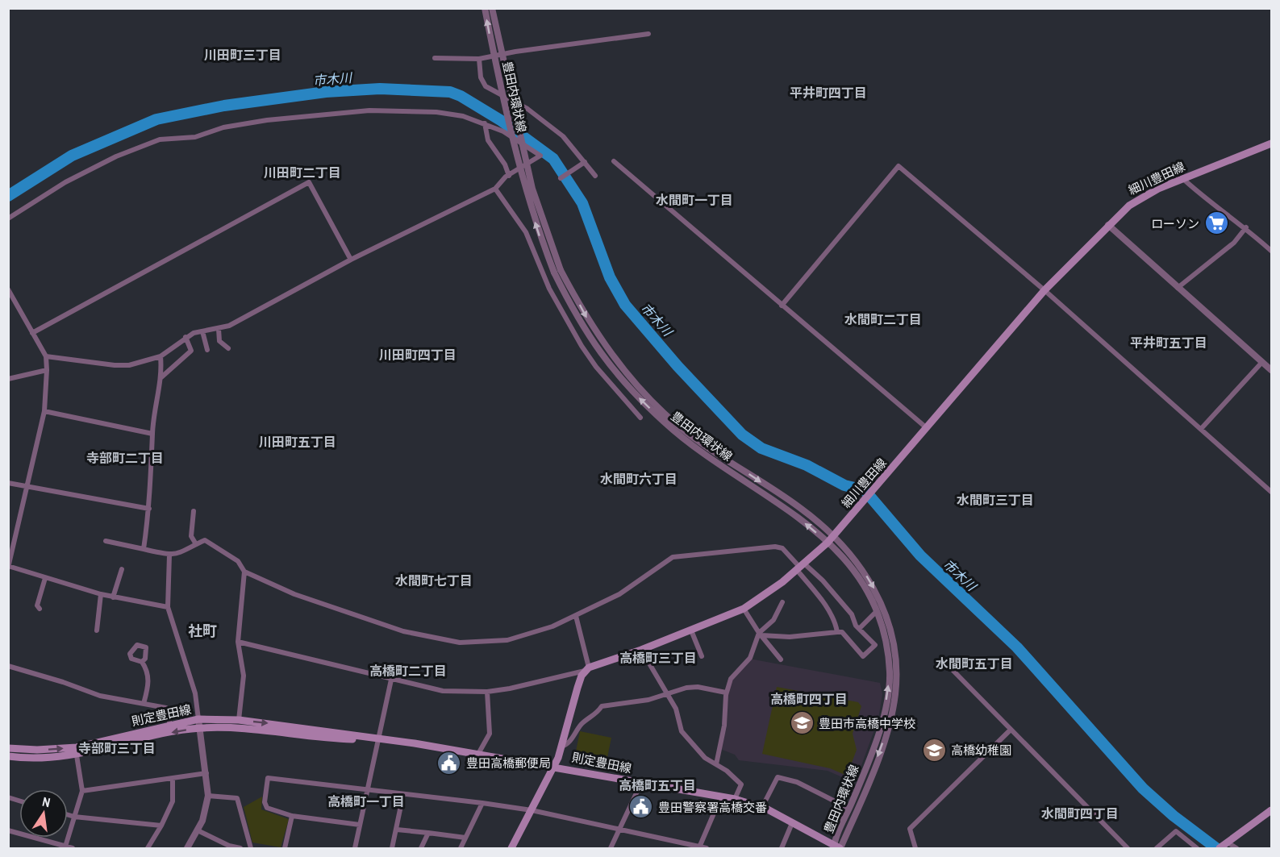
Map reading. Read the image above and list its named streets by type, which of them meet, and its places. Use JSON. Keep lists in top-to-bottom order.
{
  "streets": {
    "main road": ["細川豊田線", "則定豊田線"],
    "street": ["豊田内環状線"]
  },
  "crossings": [
    ["豊田内環状線", "細川豊田線"],
    ["豊田内環状線", "則定豊田線"]
  ],
  "districts": [
    "川田町三丁目",
    "平井町四丁目",
    "川田町二丁目",
    "水間町一丁目",
    "水間町二丁目",
    "平井町五丁目",
    "川田町四丁目",
    "川田町五丁目",
    "寺部町二丁目",
    "水間町六丁目",
    "水間町三丁目",
    "水間町七丁目",
    "社町",
    "高橋町三丁目",
    "水間町五丁目",
    "高橋町二丁目",
    "高橋町四丁目",
    "寺部町三丁目",
    "高橋町五丁目",
    "高橋町一丁目",
    "水間町四丁目"
  ],
  "water": ["市木川"],
  "places": {
    "supermarket": ["ローソン"],
    "school or university": ["豊田市高橋中学校", "高橋幼稚園"],
    "public building": ["豊田高橋郵便局", "豊田警察署高橋交番"]
  },
  "north": "top"
}
